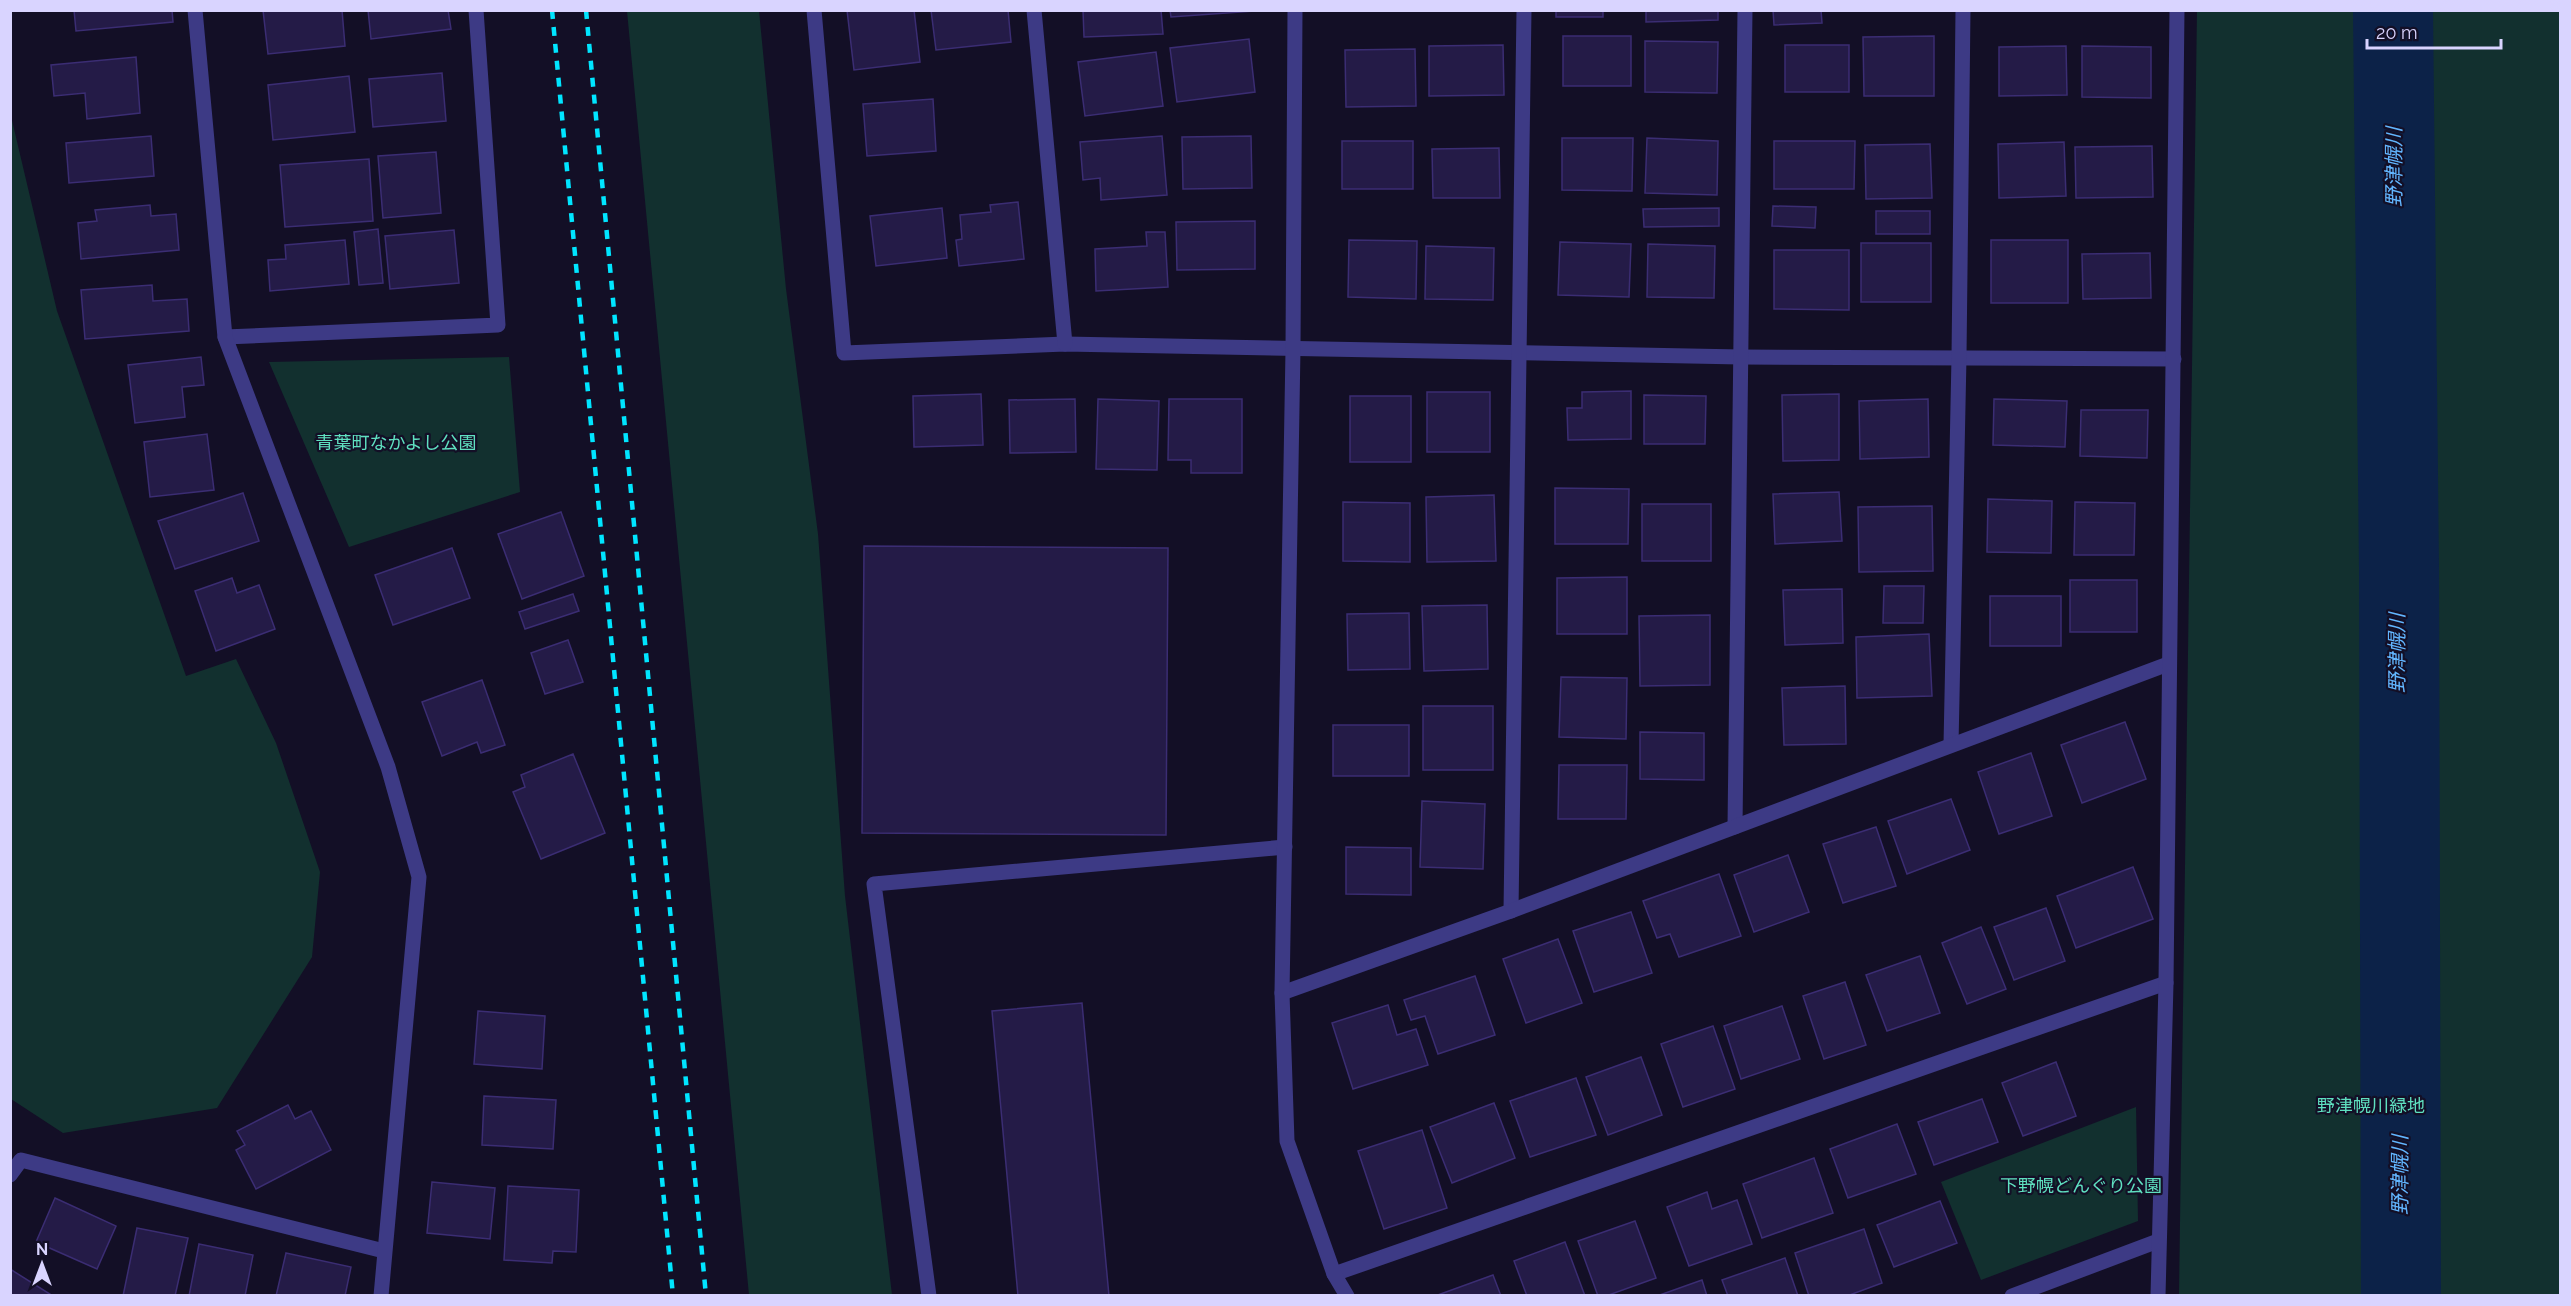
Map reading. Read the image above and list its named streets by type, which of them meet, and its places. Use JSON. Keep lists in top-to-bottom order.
{
  "water": ["野津幌川"],
  "parks": ["青葉町なかよし公園", "野津幌川緑地", "下野幌どんぐり公園"],
  "scale_bar": "20 m",
  "north": "top"
}
